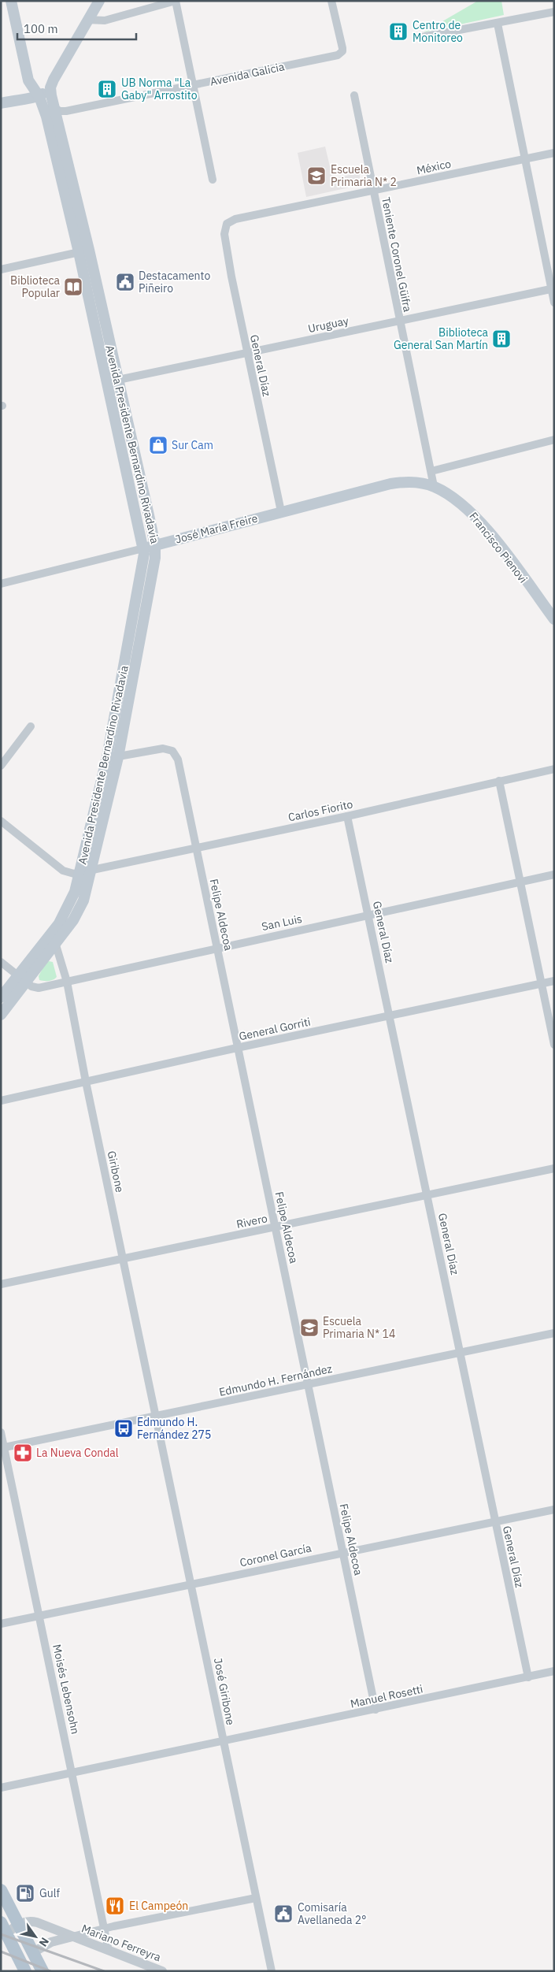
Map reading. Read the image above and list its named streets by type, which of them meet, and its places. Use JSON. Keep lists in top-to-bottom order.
{
  "streets": {
    "main road": ["Avenida Presidente Bernardino Rivadavia", "José María Freire", "Francisco Pienovi"],
    "street": [
      "Avenida Galicia",
      "México",
      "Teniente Coronel Güifra",
      "Uruguay",
      "General Díaz",
      "Carlos Fiorito",
      "Felipe Aldecoa",
      "San Luis",
      "General Gorriti",
      "Giribone",
      "Rivero",
      "Edmundo H. Fernández",
      "Coronel García",
      "Moisés Lebensohn",
      "José Giribone",
      "Manuel Rosetti",
      "Mariano Ferreyra"
    ]
  },
  "crossings": [
    ["Avenida Galicia", "Avenida Presidente Bernardino Rivadavia"],
    ["México", "Teniente Coronel Güifra"],
    ["México", "General Díaz"],
    ["Teniente Coronel Güifra", "Uruguay"],
    ["Teniente Coronel Güifra", "José María Freire"],
    ["Teniente Coronel Güifra", "Francisco Pienovi"],
    ["Uruguay", "General Díaz"],
    ["Uruguay", "Avenida Presidente Bernardino Rivadavia"],
    ["General Díaz", "José María Freire"],
    ["General Díaz", "Carlos Fiorito"],
    ["General Díaz", "San Luis"],
    ["General Díaz", "General Gorriti"],
    ["General Díaz", "Rivero"],
    ["General Díaz", "Edmundo H. Fernández"],
    ["General Díaz", "Coronel García"],
    ["General Díaz", "Manuel Rosetti"],
    ["Avenida Presidente Bernardino Rivadavia", "José María Freire"],
    ["Avenida Presidente Bernardino Rivadavia", "Carlos Fiorito"],
    ["Avenida Presidente Bernardino Rivadavia", "Felipe Aldecoa"],
    ["Avenida Presidente Bernardino Rivadavia", "San Luis"],
    ["Avenida Presidente Bernardino Rivadavia", "Giribone"],
    ["José María Freire", "Francisco Pienovi"],
    ["Carlos Fiorito", "Felipe Aldecoa"],
    ["Felipe Aldecoa", "San Luis"],
    ["Felipe Aldecoa", "General Gorriti"],
    ["Felipe Aldecoa", "Rivero"],
    ["Felipe Aldecoa", "Edmundo H. Fernández"],
    ["Felipe Aldecoa", "Coronel García"],
    ["Felipe Aldecoa", "Manuel Rosetti"],
    ["San Luis", "Giribone"],
    ["General Gorriti", "Giribone"],
    ["Giribone", "Rivero"],
    ["Giribone", "Edmundo H. Fernández"],
    ["Giribone", "José Giribone"],
    ["Edmundo H. Fernández", "Moisés Lebensohn"],
    ["Edmundo H. Fernández", "José Giribone"],
    ["Coronel García", "Moisés Lebensohn"],
    ["Coronel García", "José Giribone"],
    ["Moisés Lebensohn", "Manuel Rosetti"],
    ["Moisés Lebensohn", "Mariano Ferreyra"],
    ["José Giribone", "Manuel Rosetti"]
  ],
  "places": {
    "building": ["Centro de Monitoreo", "UB Norma \"La Gaby\" Arrostito", "Biblioteca General San Martín"],
    "school or university": ["Escuela Primaria N* 2", "Escuela Primaria N* 14"],
    "public building": ["Destacamento Piñeiro", "Comisaría Avellaneda 2°"],
    "library": ["Biblioteca Popular"],
    "shop": ["Sur Cam"],
    "bus stop": ["Edmundo H. Fernández 275"],
    "pharmacy": ["La Nueva Condal"],
    "fuel station": ["Gulf"],
    "restaurant": ["El Campeón"]
  },
  "scale_bar": "100 m",
  "north": "bottom right"
}
